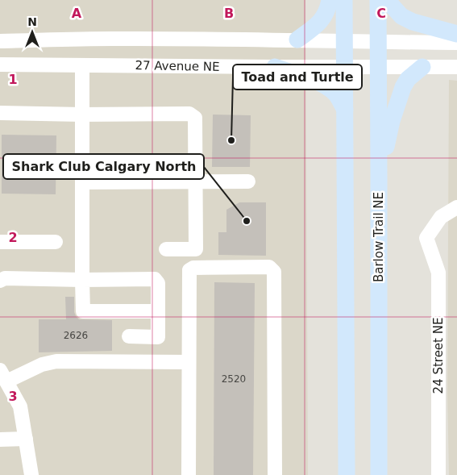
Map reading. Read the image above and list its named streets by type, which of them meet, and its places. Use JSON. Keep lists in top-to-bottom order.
{
  "streets": {
    "main road": ["Barlow Trail NE"],
    "street": ["27 Avenue NE", "24 Street NE"]
  },
  "crossings": [
    ["27 Avenue NE", "Barlow Trail NE"]
  ],
  "places": ["Toad and Turtle", "Shark Club Calgary North"],
  "house_numbers": ["2626", "2520"],
  "north": "top",
  "grid": {
    "columns": ["A", "B", "C"],
    "rows": ["1", "2", "3"]
  }
}
